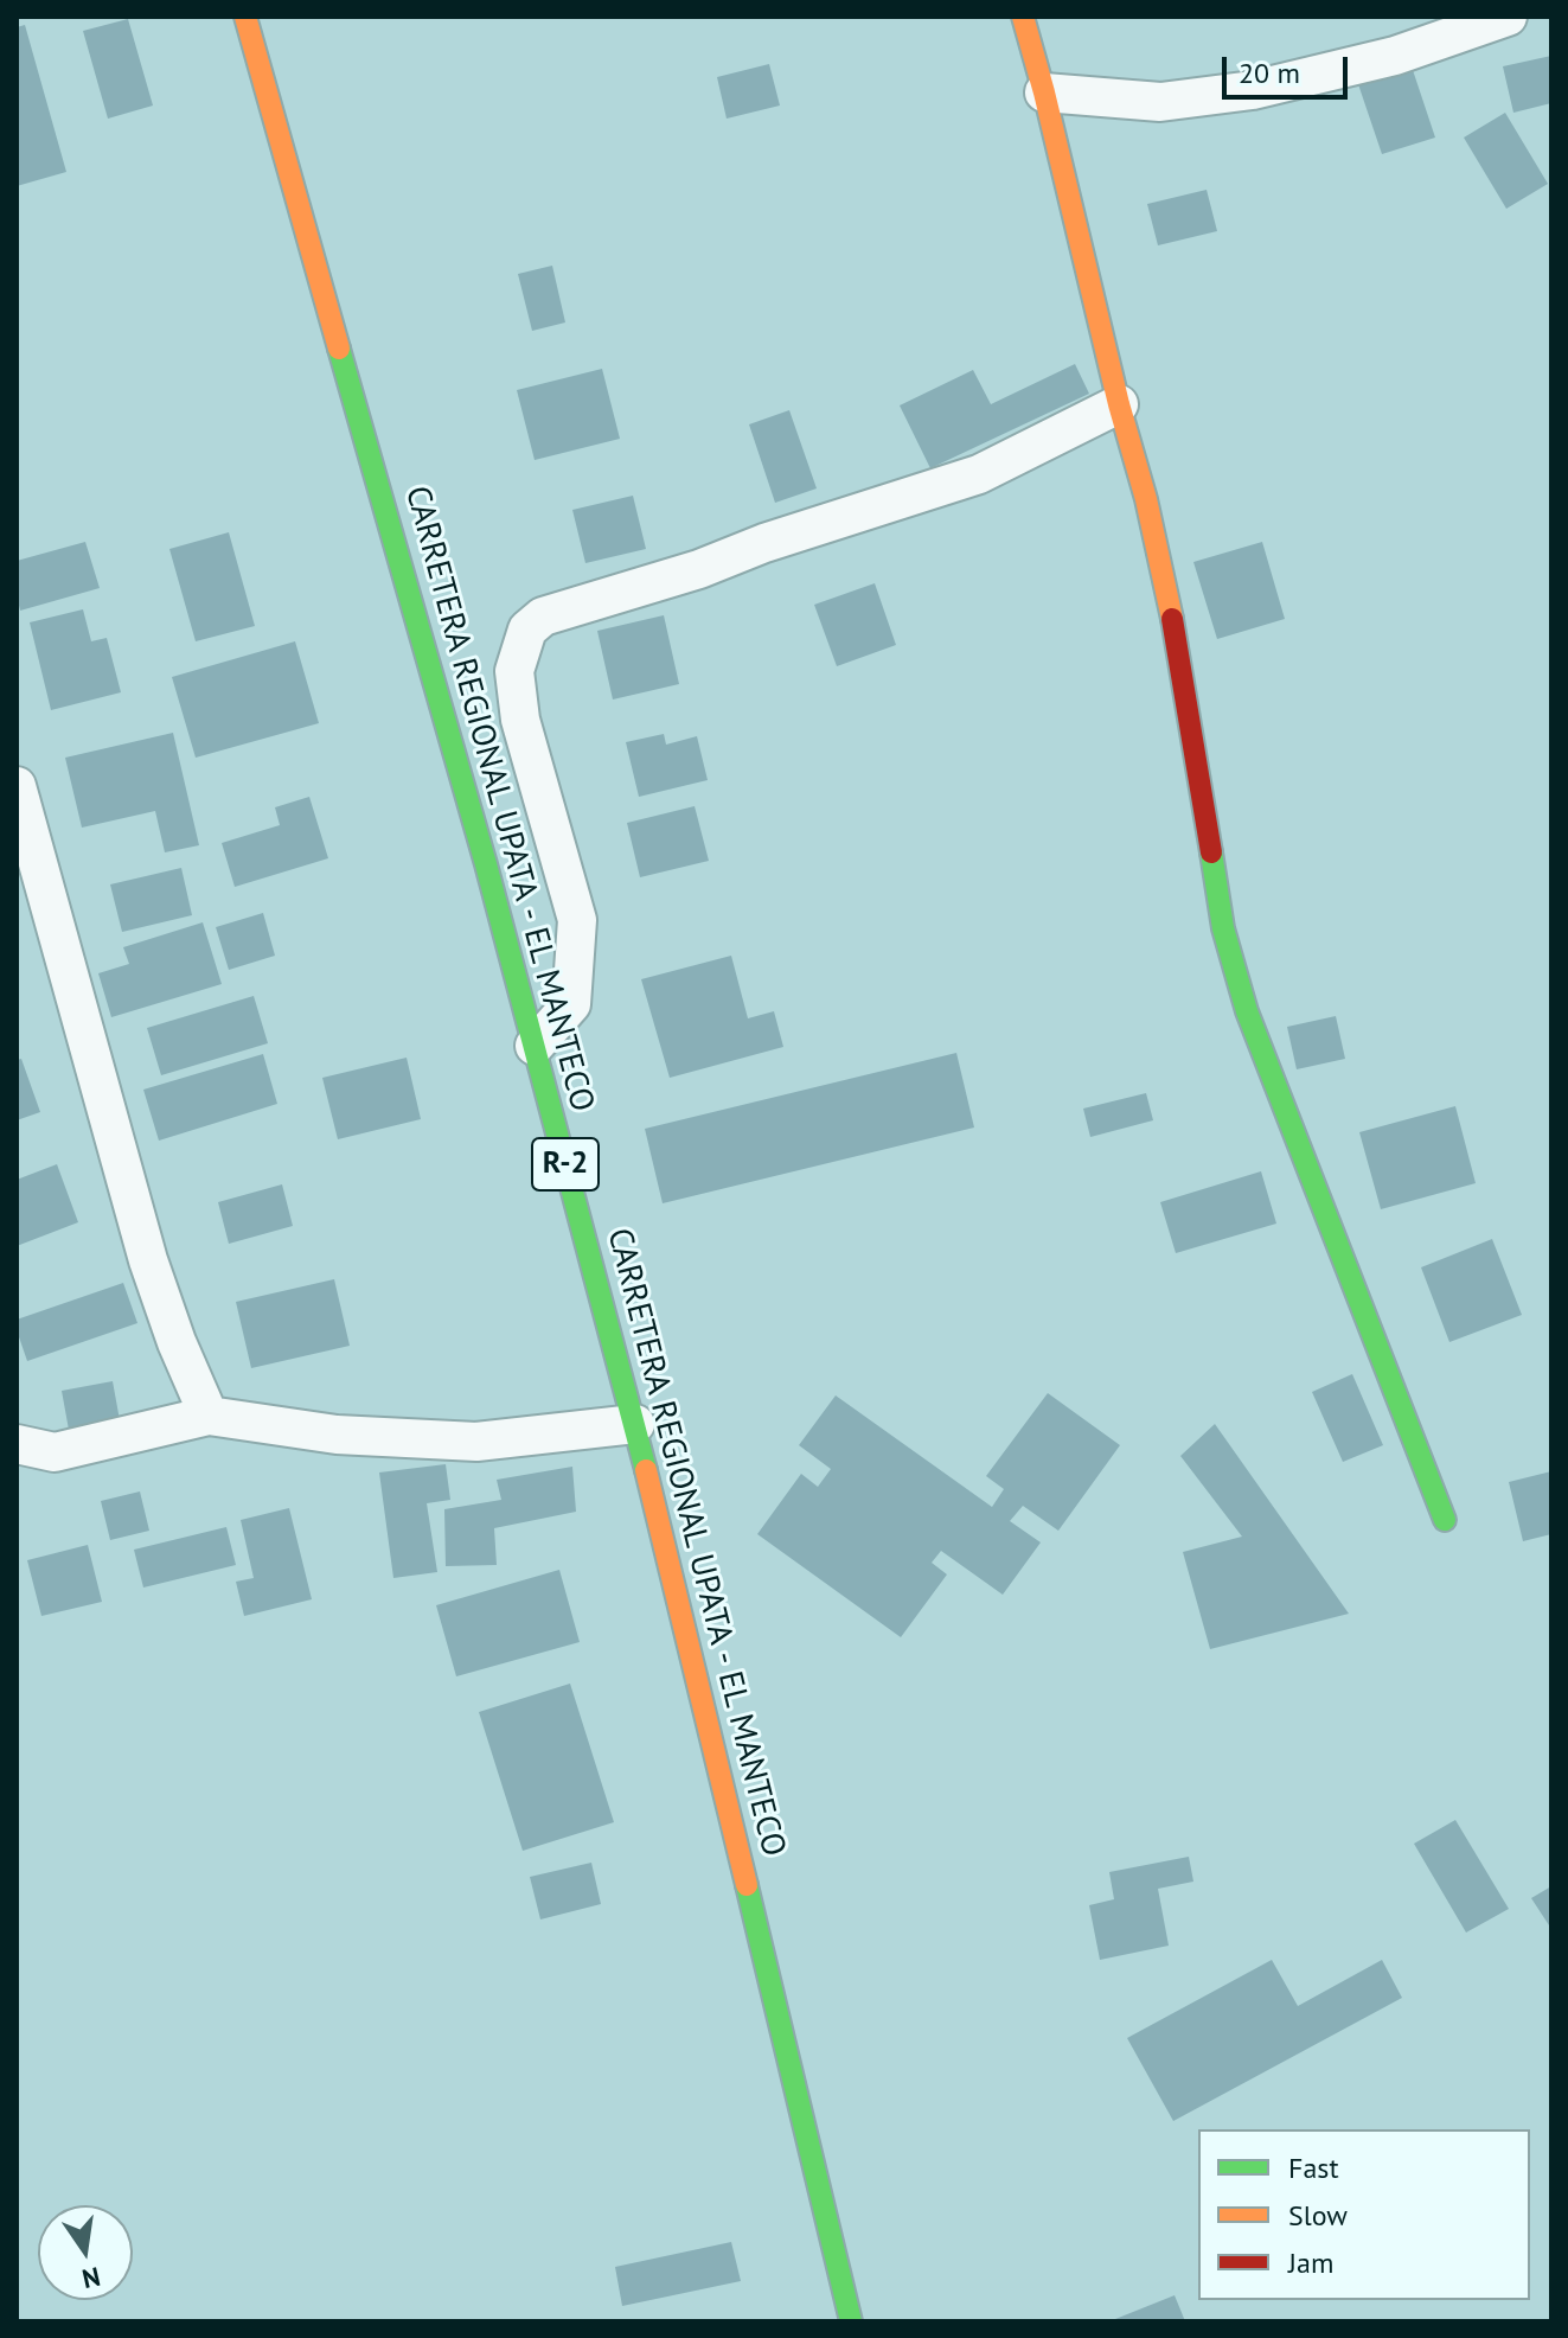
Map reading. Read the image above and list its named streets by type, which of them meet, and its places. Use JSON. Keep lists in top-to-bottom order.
{
  "streets": {
    "main road": ["CARRETERA REGIONAL UPATA - EL MANTECO", "R-2"]
  },
  "legend": ["Fast", "Slow", "Jam"],
  "scale_bar": "20 m",
  "north": "bottom"
}
